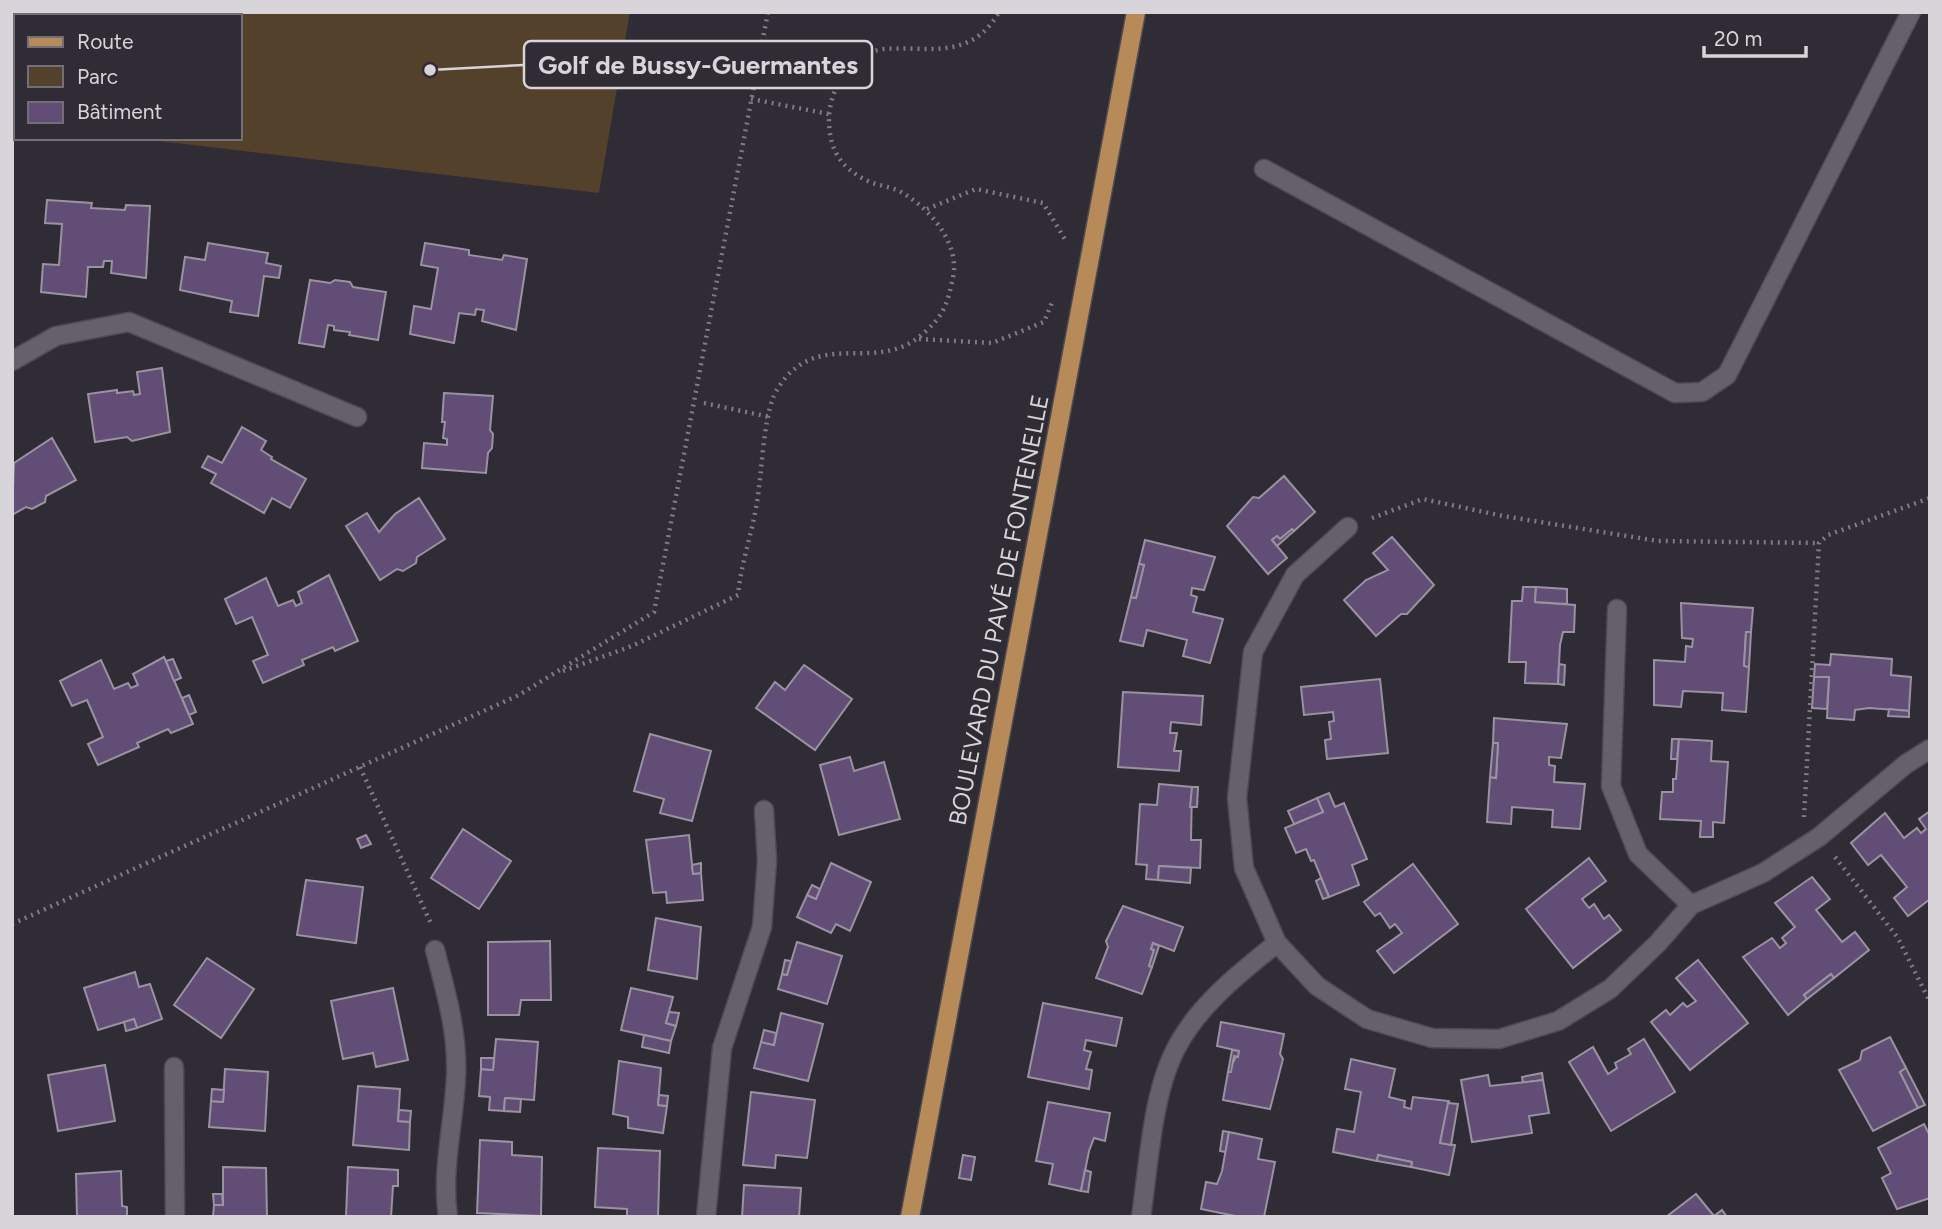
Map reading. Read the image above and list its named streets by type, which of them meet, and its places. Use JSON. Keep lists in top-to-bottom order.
{
  "streets": {
    "main road": ["BOULEVARD DU PAVÉ DE FONTENELLE"]
  },
  "places": ["Golf de Bussy-Guermantes"],
  "legend": ["Route", "Parc", "Bâtiment"],
  "scale_bar": "20 m"
}
